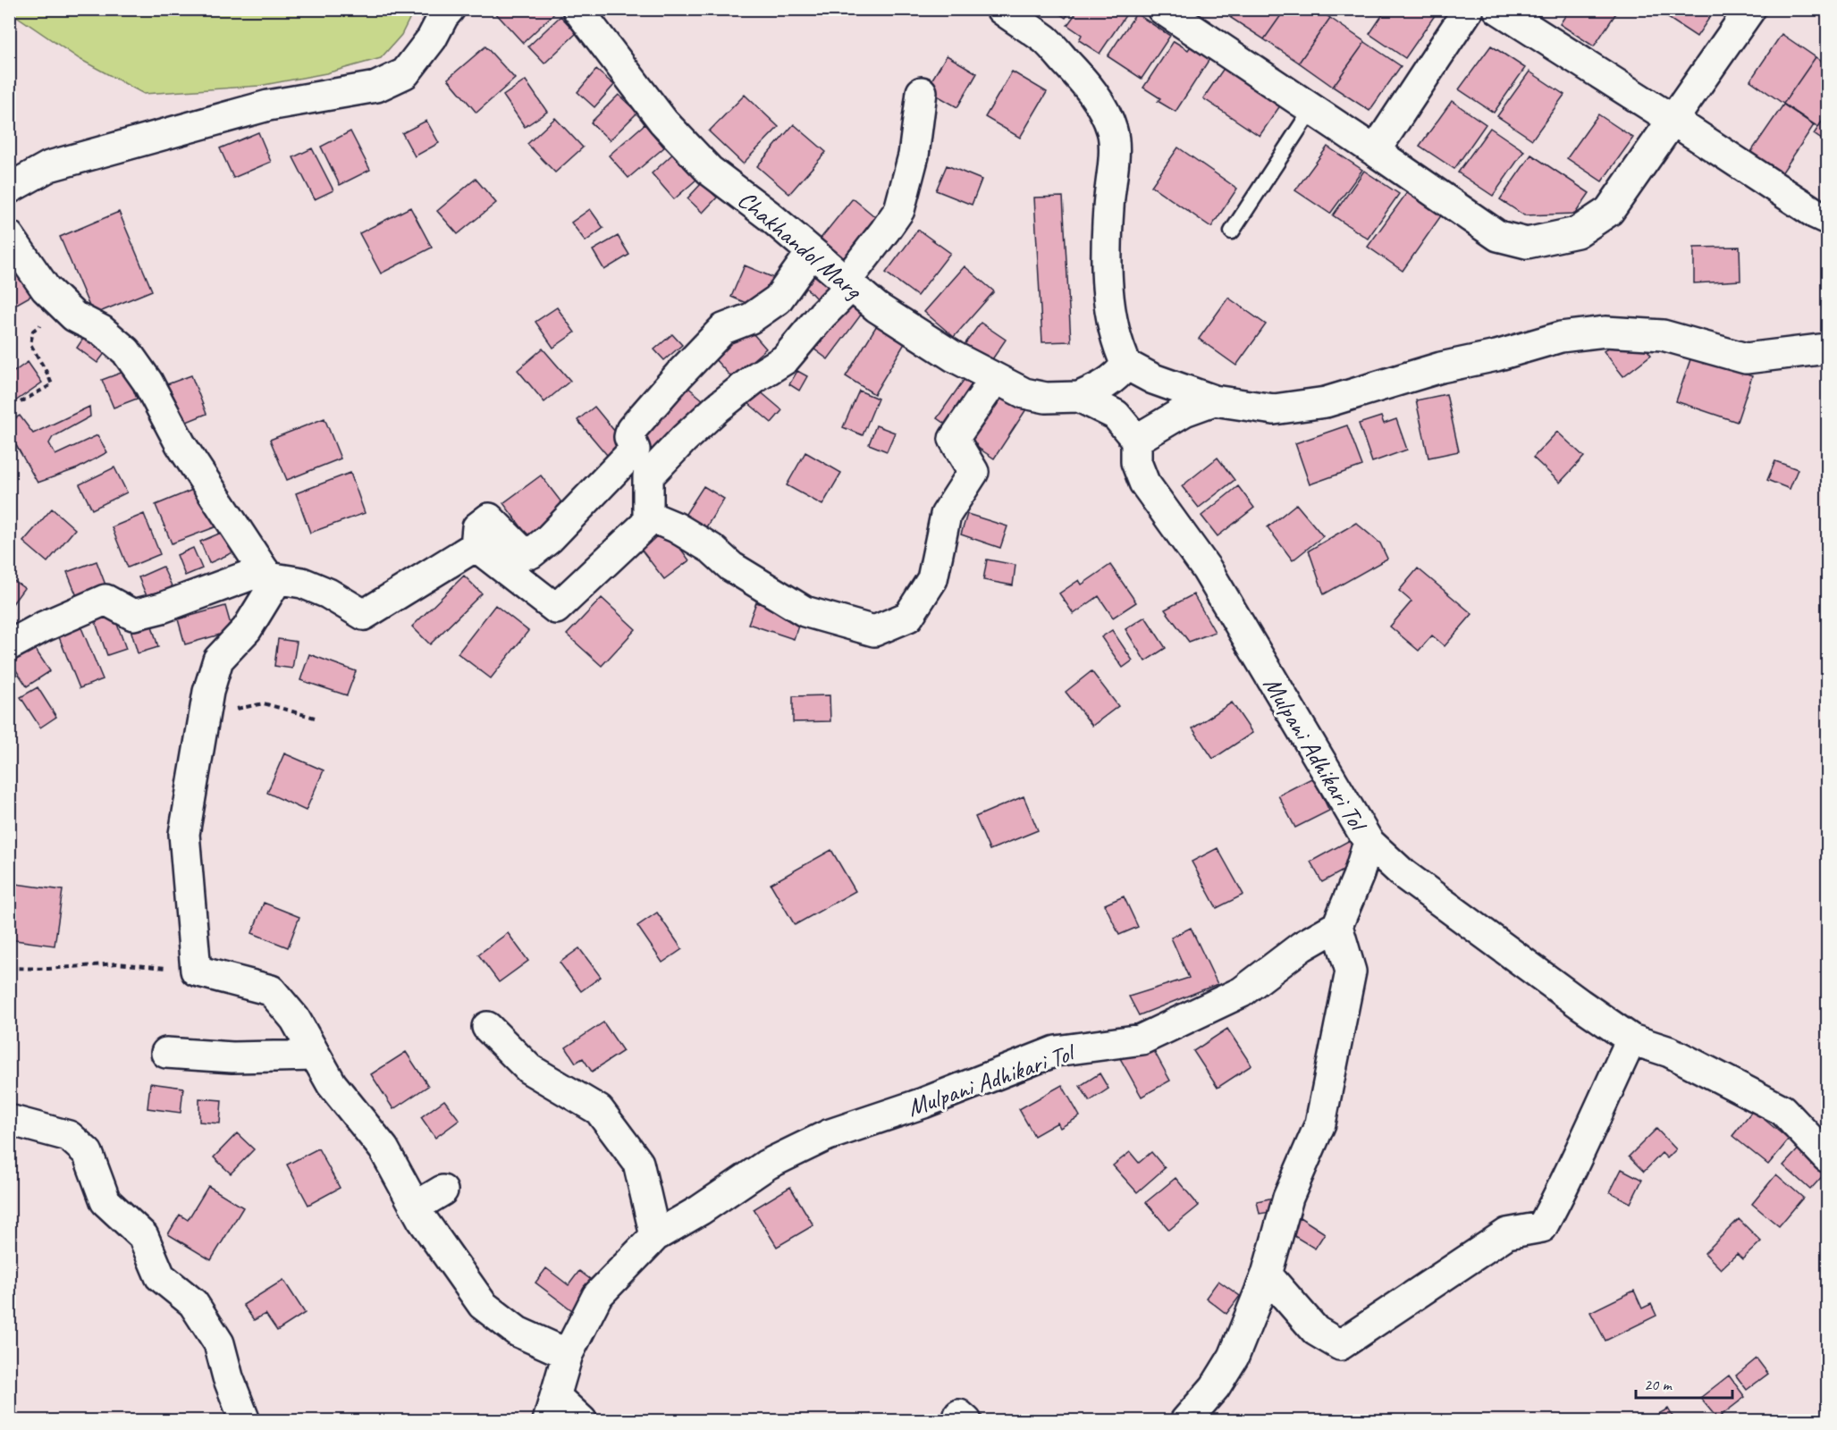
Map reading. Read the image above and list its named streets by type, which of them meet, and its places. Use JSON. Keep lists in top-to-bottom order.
{
  "streets": {
    "street": ["Chakhandol Marg", "Mulpani Adhikari Tol"]
  },
  "scale_bar": "20 m"
}
